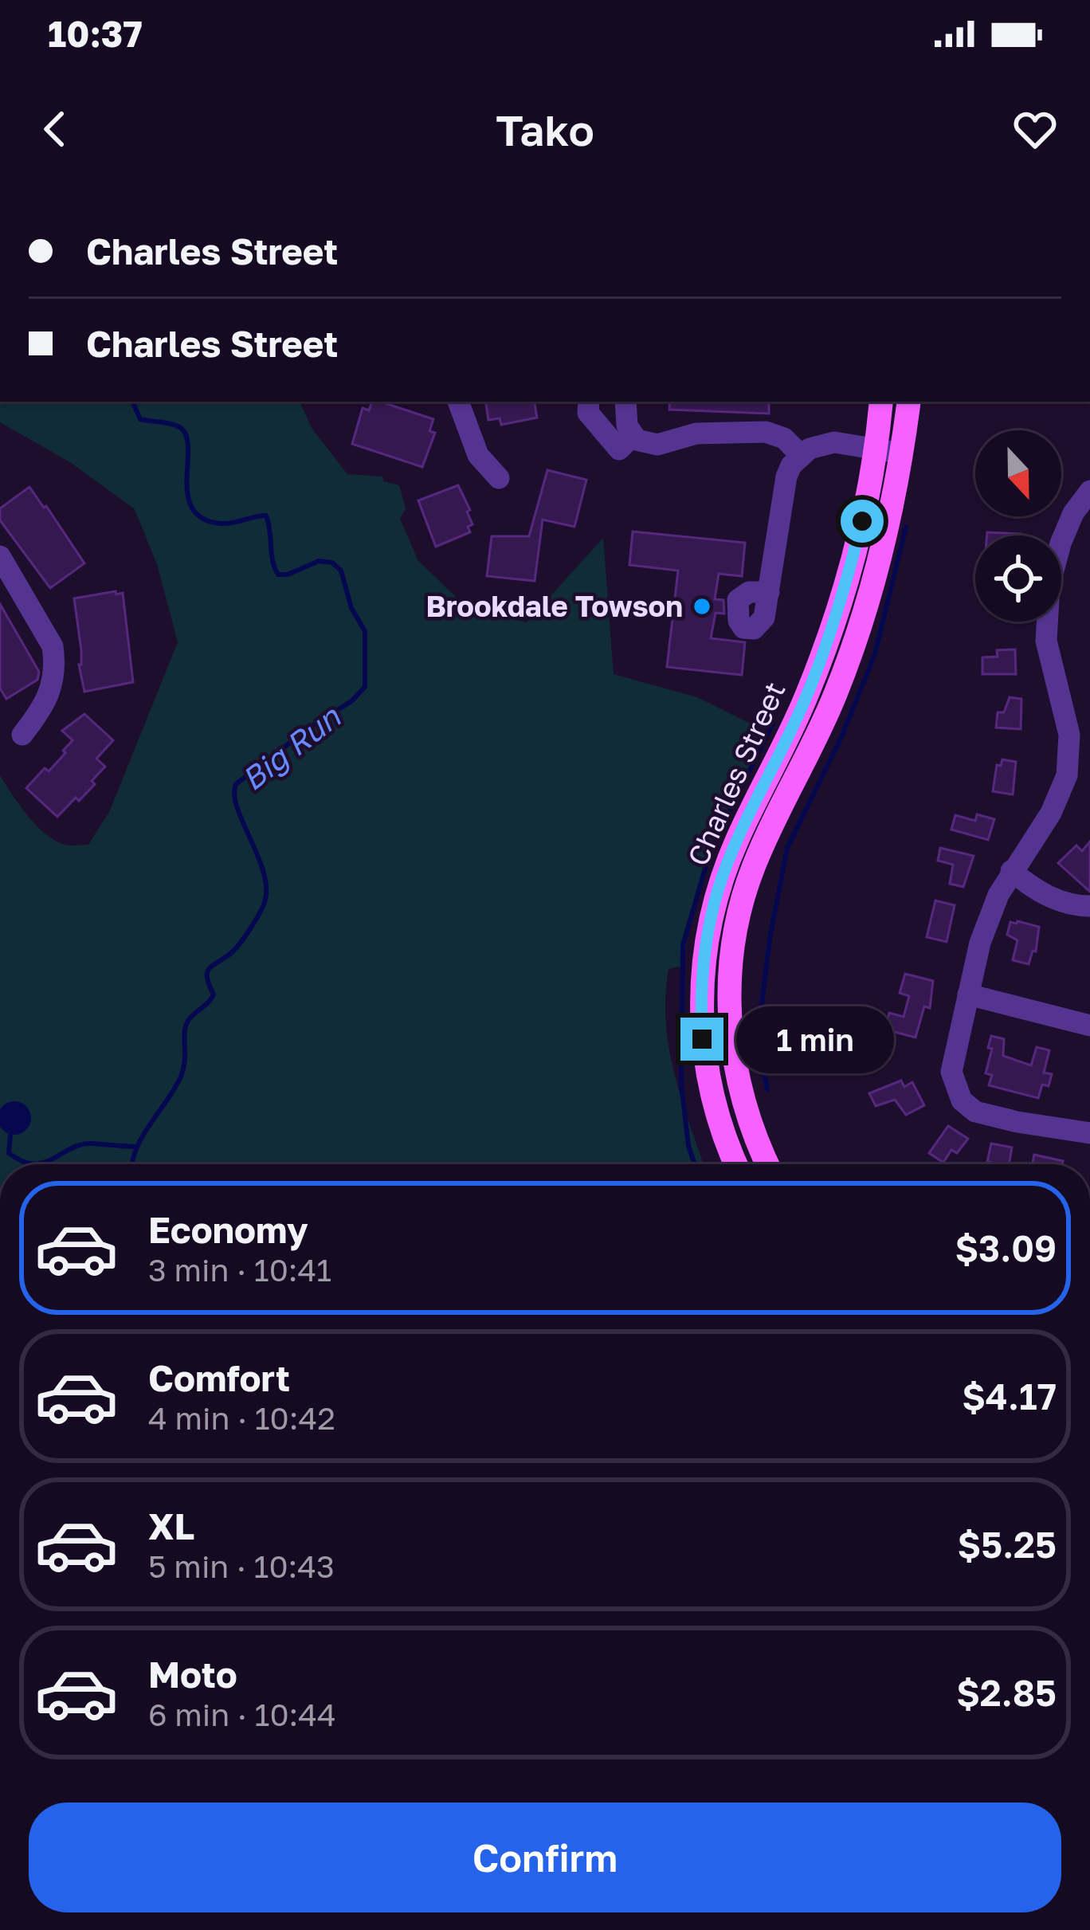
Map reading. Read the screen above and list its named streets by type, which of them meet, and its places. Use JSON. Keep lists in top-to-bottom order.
{
  "streets": {
    "main road": ["Charles Street"]
  },
  "water": ["Big Run"],
  "places": ["Brookdale Towson"],
  "north": "bottom",
  "page": {
    "status": "10:37",
    "header": "Tako",
    "banner": ["Charles Street", "Charles Street"],
    "bubble": "1 min",
    "list": [
      {
        "name": "Economy",
        "note": "3 min · 10:41",
        "value": "$3.09"
      },
      {
        "name": "Comfort",
        "note": "4 min · 10:42",
        "value": "$4.17"
      },
      {
        "name": "XL",
        "note": "5 min · 10:43",
        "value": "$5.25"
      },
      {
        "name": "Moto",
        "note": "6 min · 10:44",
        "value": "$2.85"
      }
    ],
    "buttons": "Confirm"
  }
}
